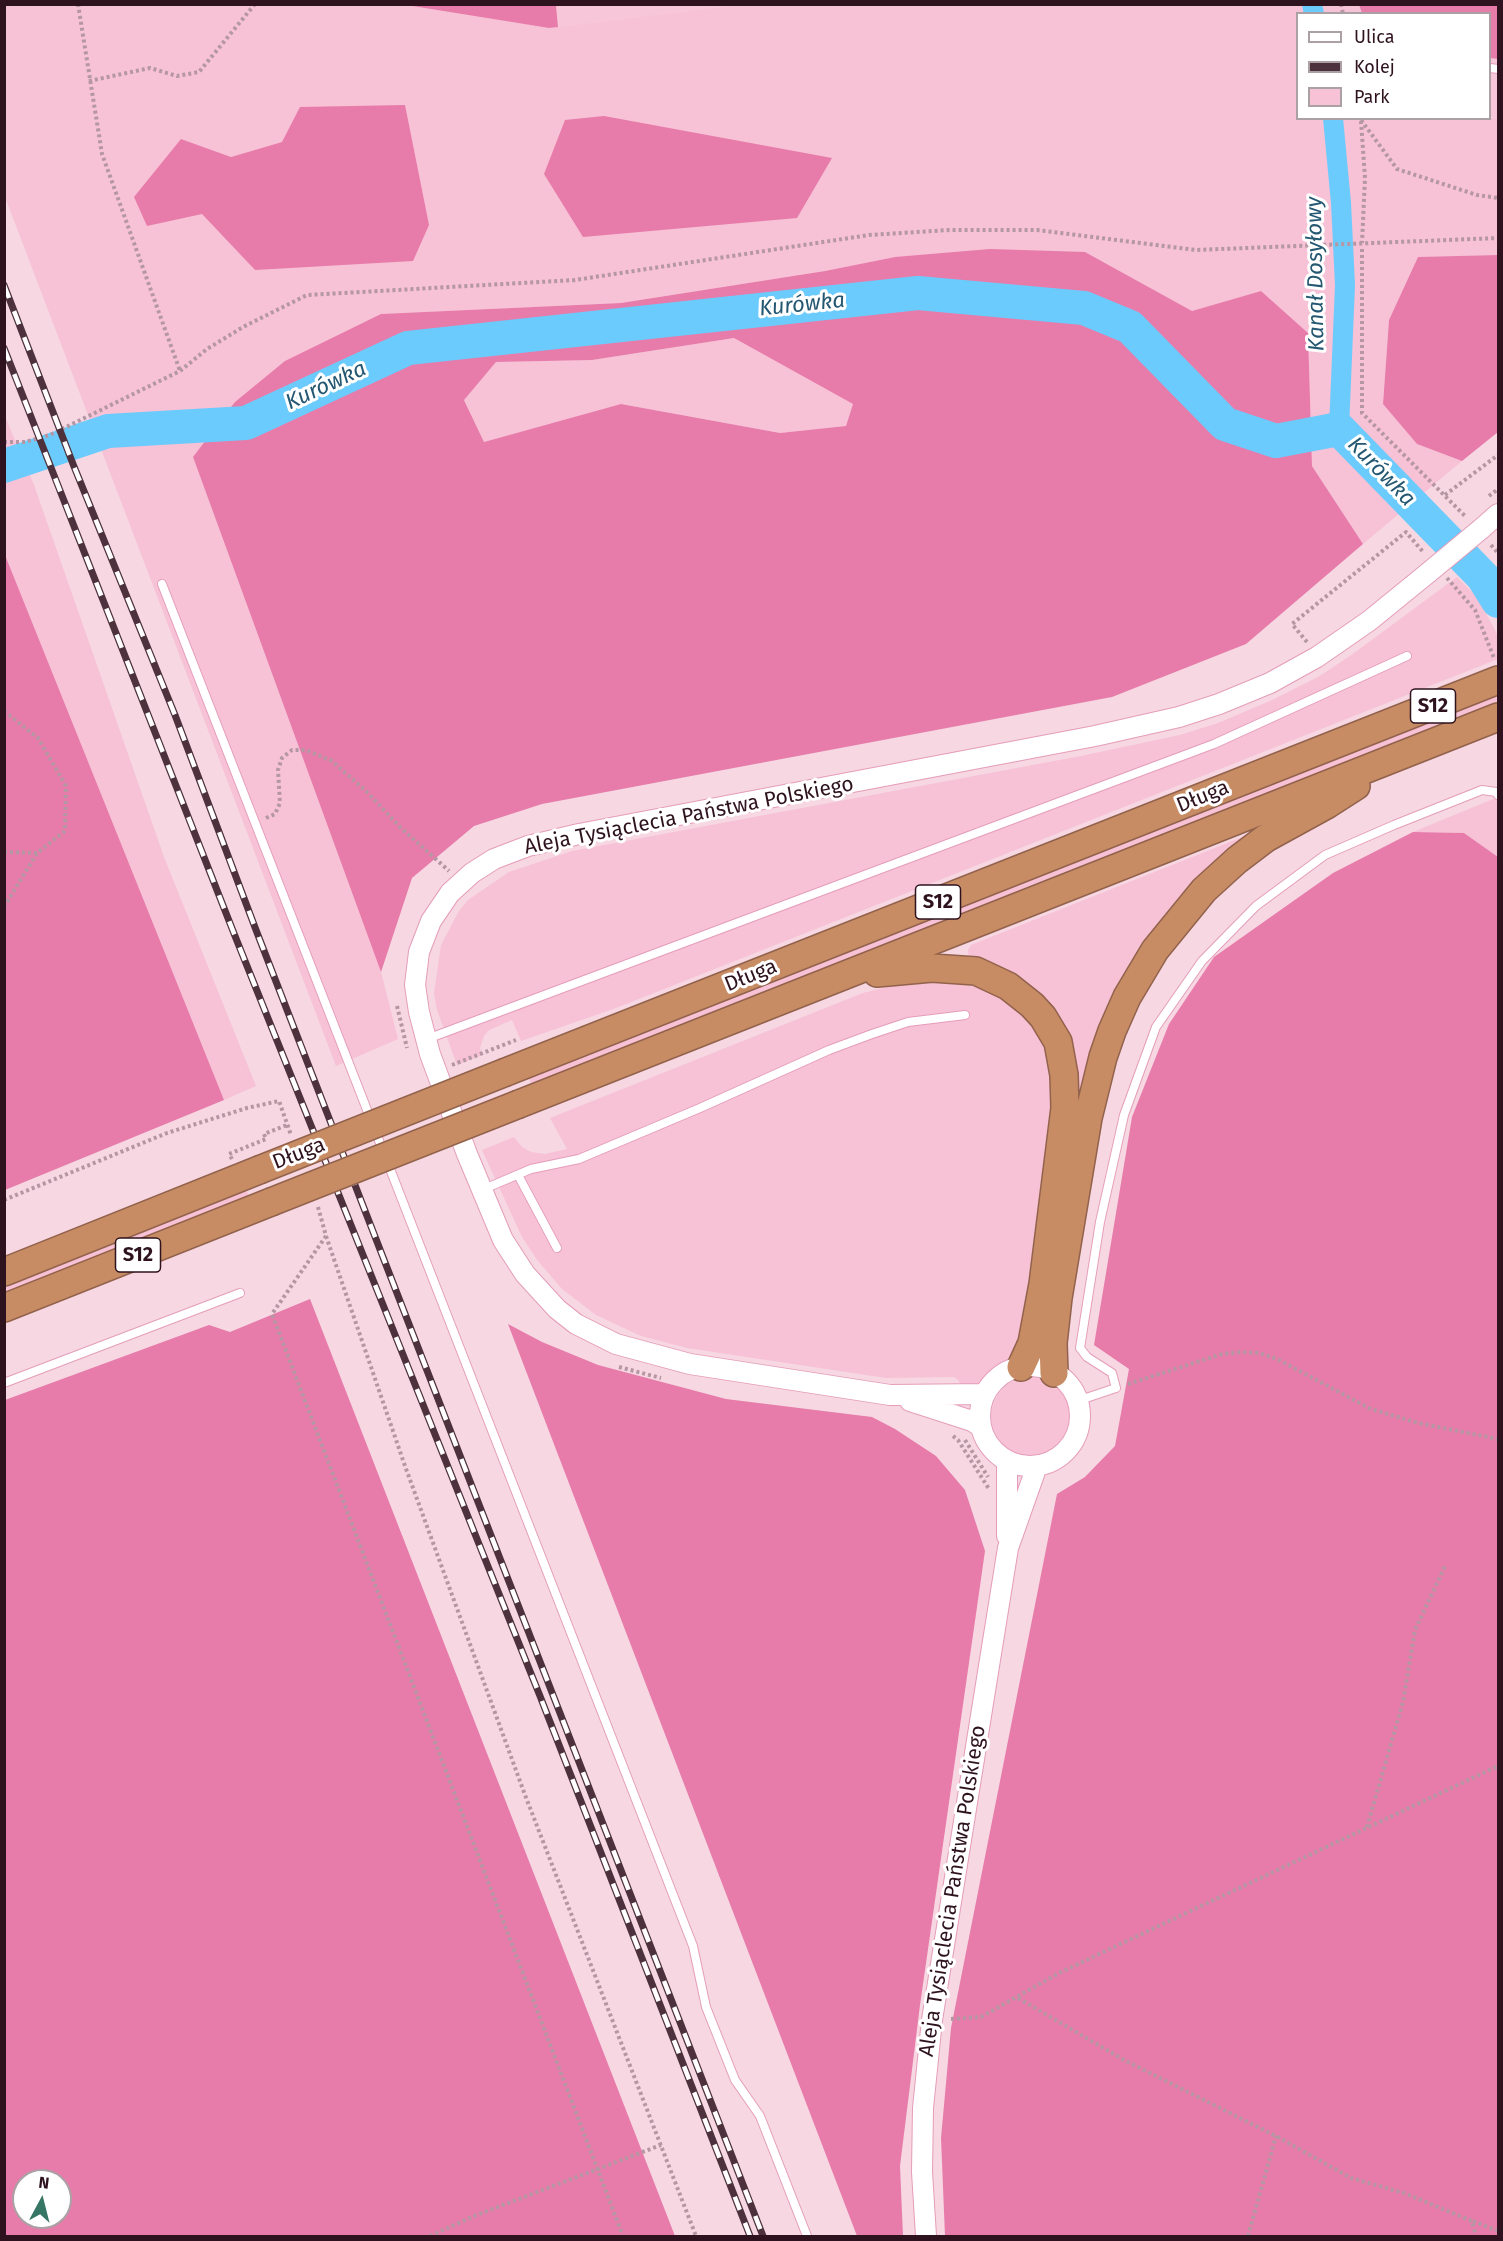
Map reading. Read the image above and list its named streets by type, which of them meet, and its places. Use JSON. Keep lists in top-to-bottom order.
{
  "streets": {
    "highway": ["S12", "Długa"],
    "street": ["Aleja Tysiąclecia Państwa Polskiego"]
  },
  "crossings": [
    ["S12", "Długa"]
  ],
  "water": ["Kanał Dosyłowy", "Kurówka"],
  "legend": ["Ulica", "Kolej", "Park"],
  "north": "top"
}
